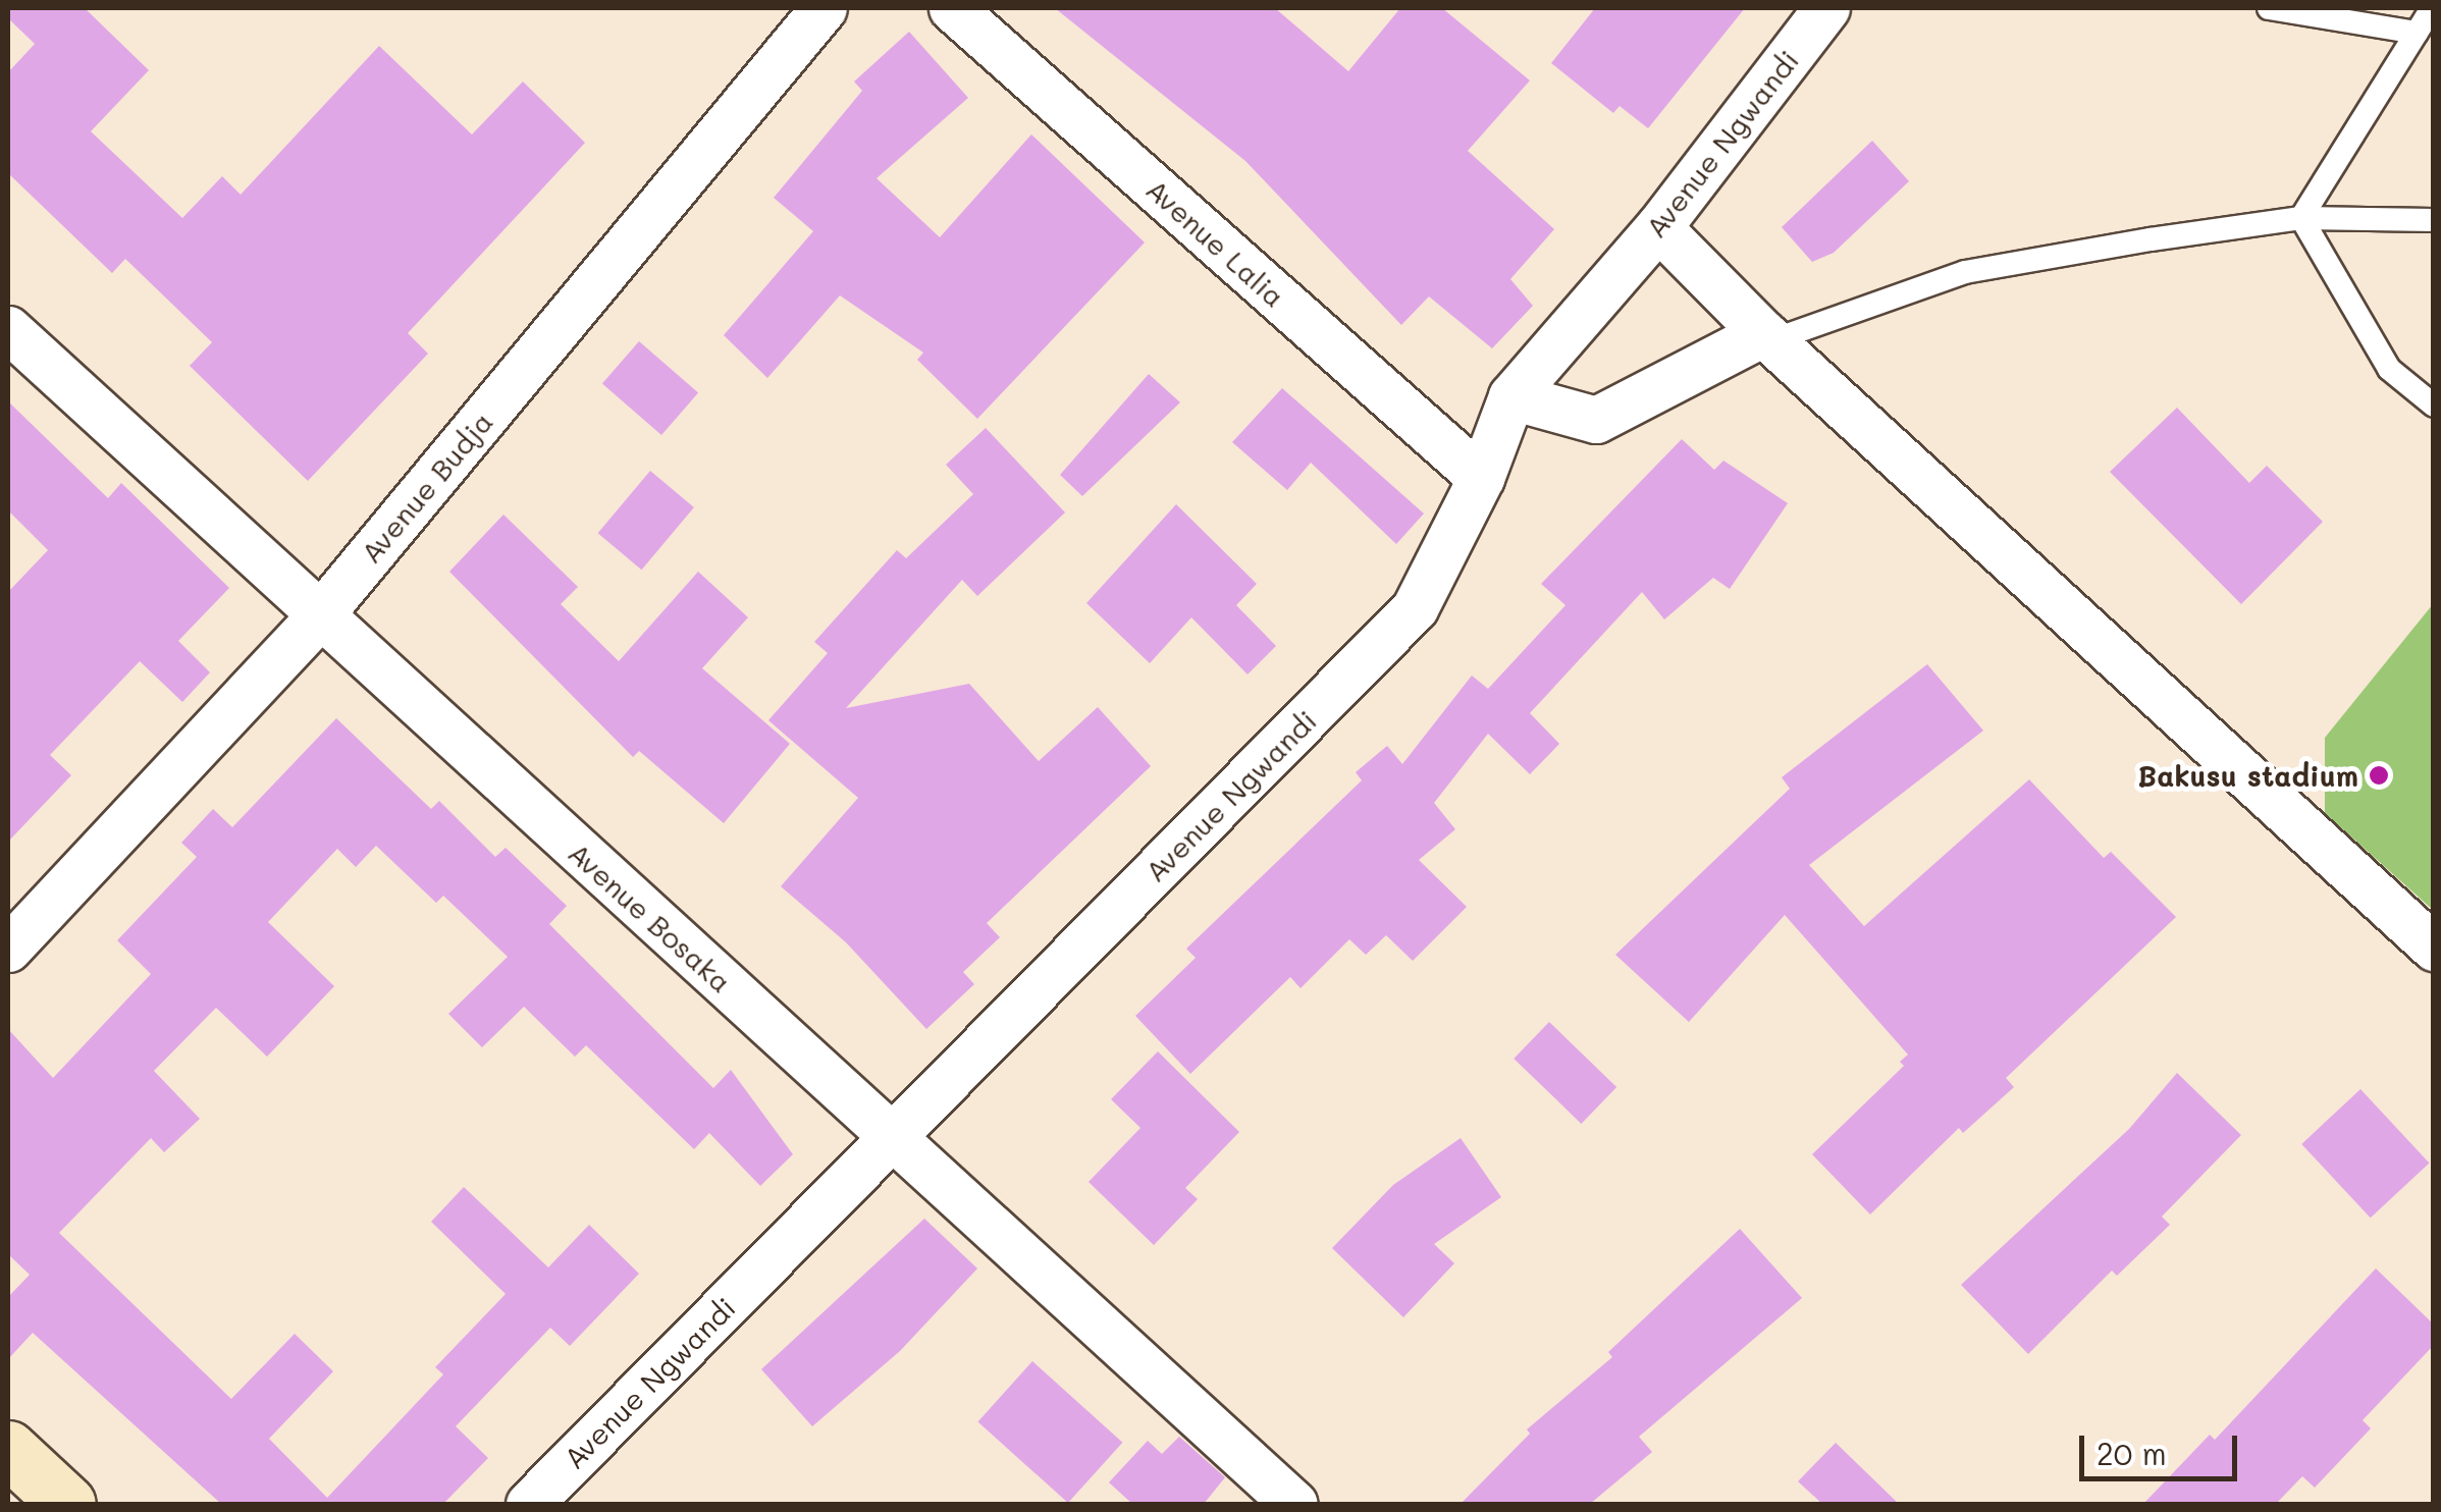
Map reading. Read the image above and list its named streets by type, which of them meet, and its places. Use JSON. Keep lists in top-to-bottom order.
{
  "streets": {
    "street": [
      "Avenue Ngwandi",
      "Avenue Lalia",
      "Avenue Budja",
      "Avenue Bosaka"
    ]
  },
  "crossings": [
    ["Avenue Ngwandi", "Avenue Lalia"],
    ["Avenue Ngwandi", "Avenue Bosaka"],
    ["Avenue Budja", "Avenue Bosaka"]
  ],
  "places": ["Bakusu stadium"],
  "scale_bar": "20 m"
}
